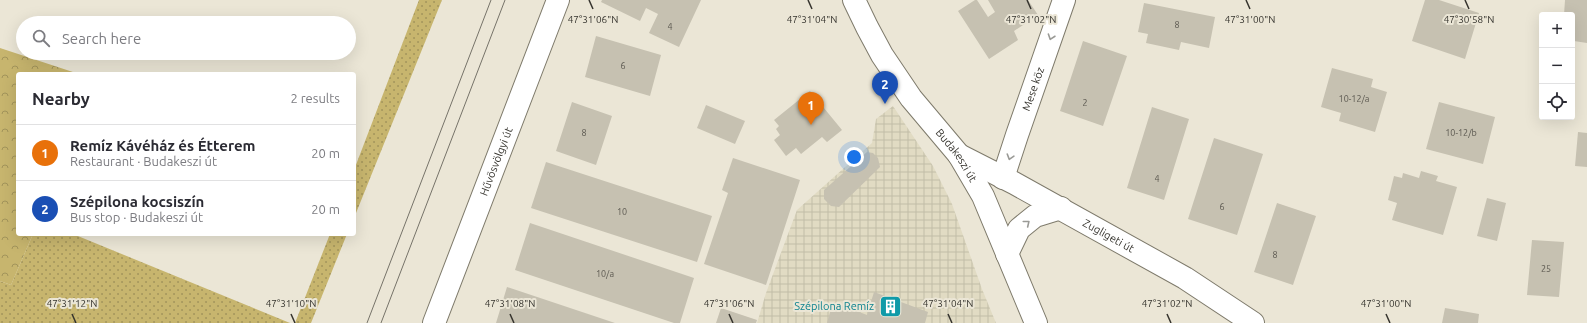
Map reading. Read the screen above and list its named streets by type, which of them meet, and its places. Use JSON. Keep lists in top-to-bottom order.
{
  "streets": {
    "main road": [
      "Mese köz",
      "Budakeszi út",
      "Hűvösvölgyi út",
      "Zugligeti út"
    ]
  },
  "crossings": [
    ["Mese köz", "Zugligeti út"],
    ["Budakeszi út", "Zugligeti út"]
  ],
  "one_way": ["Mese köz"],
  "places": {
    "building": ["Szépilona Remíz"]
  },
  "house_numbers": [
    "8",
    "4",
    "6",
    "10-12/a",
    "2",
    "8",
    "10-12/b",
    "4",
    "6",
    "10",
    "8",
    "25",
    "10/a"
  ],
  "page": {
    "map_buttons": ["+", "−"],
    "search": "Search here",
    "pins": ["2", "1"],
    "heading": ["Nearby", "2 results"],
    "list": [
      {
        "mark": "1",
        "name": "Remíz Kávéház és Étterem",
        "note": "Restaurant · Budakeszi út",
        "value": "20 m"
      },
      {
        "mark": "2",
        "name": "Szépilona kocsiszín",
        "note": "Bus stop · Budakeszi út",
        "value": "20 m"
      }
    ]
  },
  "coordinates": [
    "47°31'02\"N",
    "47°31'00\"N",
    "47°31'06\"N",
    "47°31'04\"N",
    "47°30'58\"N",
    "47°31'12\"N",
    "47°31'10\"N",
    "47°31'08\"N"
  ]
}
